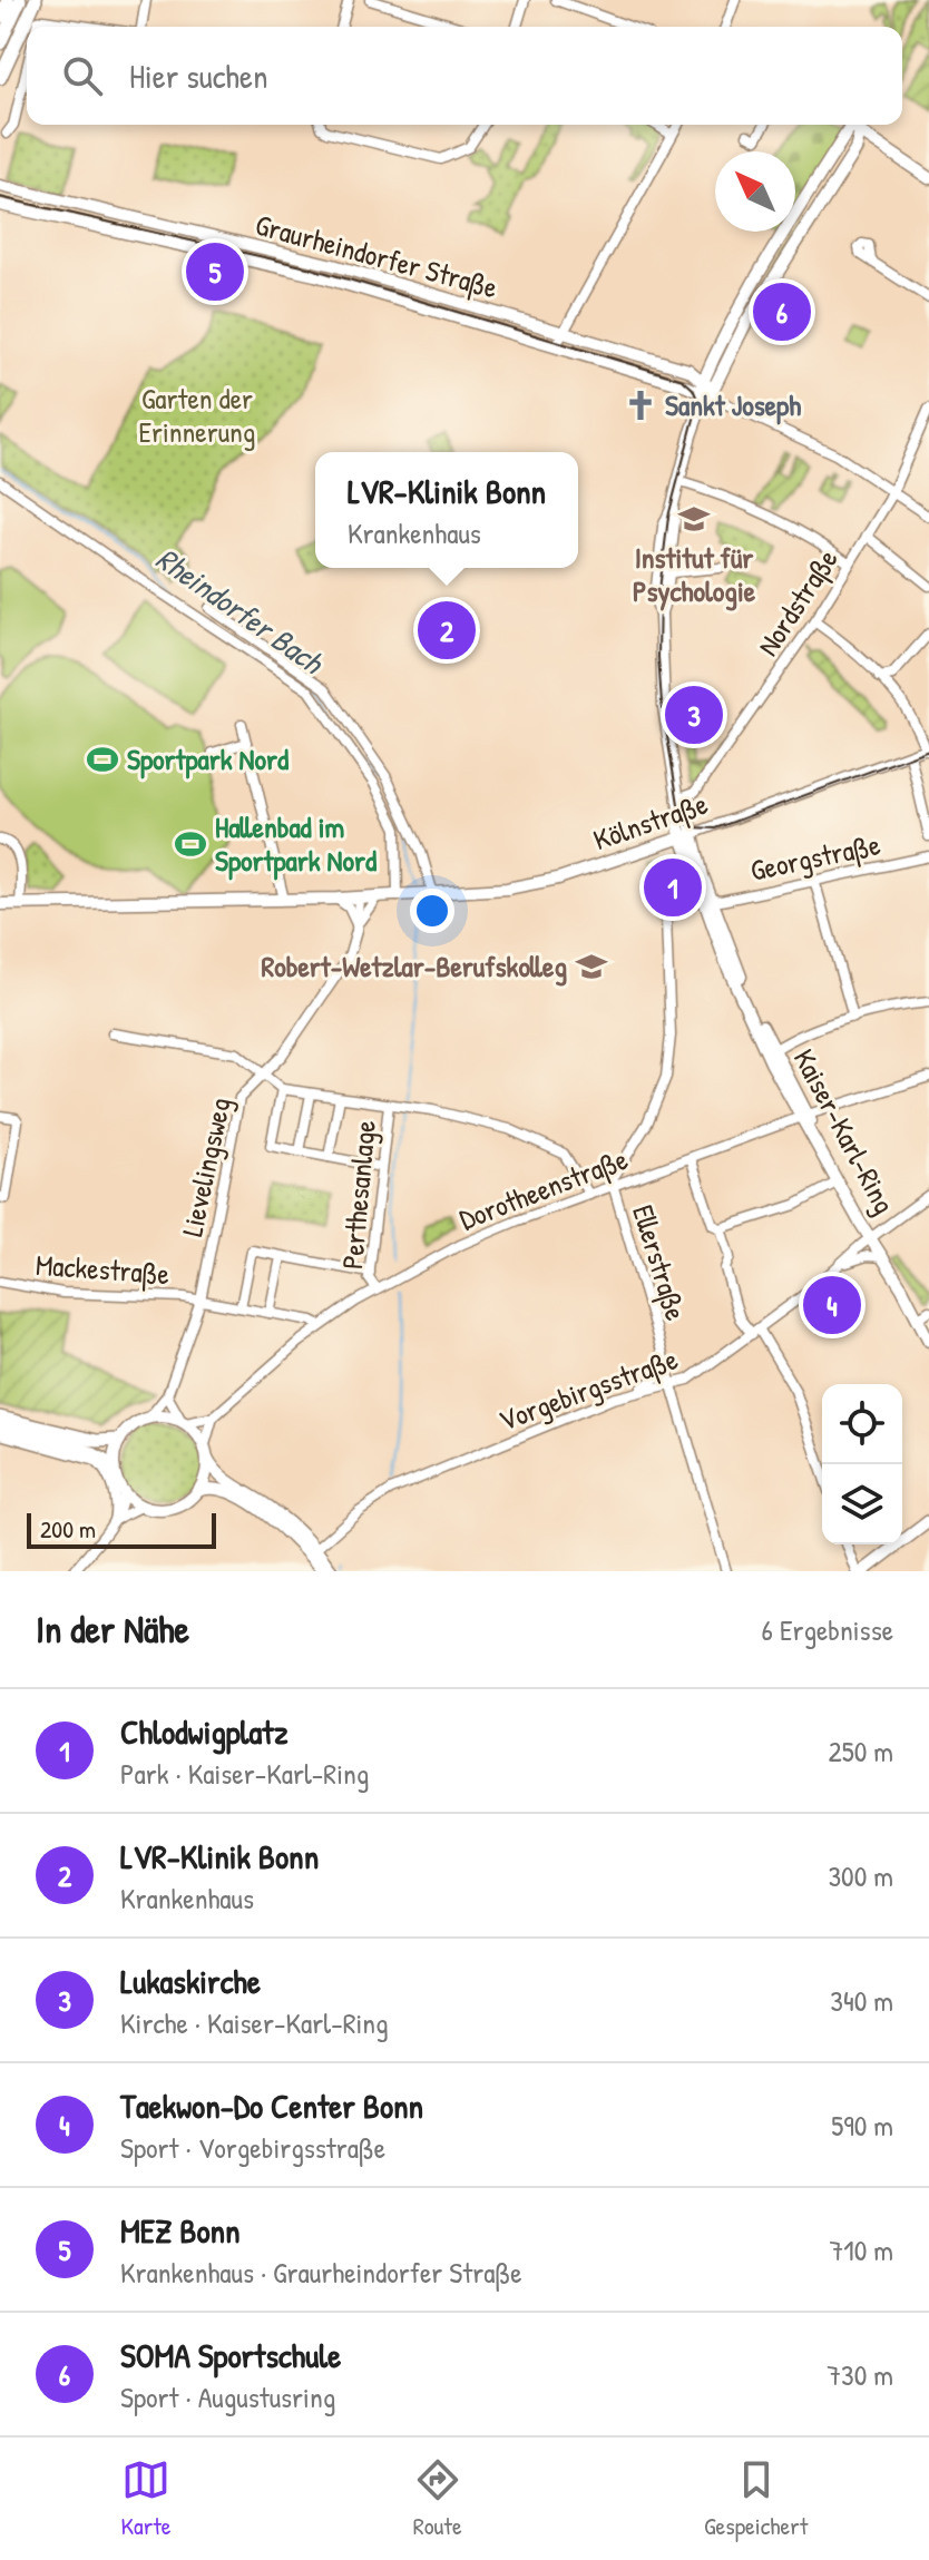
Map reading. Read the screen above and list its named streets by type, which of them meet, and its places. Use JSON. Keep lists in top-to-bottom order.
{
  "streets": {
    "main road": ["Graurheindorfer Straße", "Kölnstraße", "Kaiser-Karl-Ring"],
    "street": [
      "Nordstraße",
      "Georgstraße",
      "Lievelingsweg",
      "Dorotheenstraße",
      "Perthesanlage",
      "Ellerstraße",
      "Mackestraße",
      "Vorgebirgsstraße"
    ]
  },
  "crossings": [
    ["Graurheindorfer Straße", "Nordstraße"],
    ["Graurheindorfer Straße", "Kaiser-Karl-Ring"],
    ["Nordstraße", "Kaiser-Karl-Ring"],
    ["Kölnstraße", "Kaiser-Karl-Ring"],
    ["Kölnstraße", "Lievelingsweg"],
    ["Georgstraße", "Kaiser-Karl-Ring"],
    ["Kaiser-Karl-Ring", "Dorotheenstraße"],
    ["Kaiser-Karl-Ring", "Vorgebirgsstraße"],
    ["Lievelingsweg", "Mackestraße"],
    ["Dorotheenstraße", "Perthesanlage"],
    ["Dorotheenstraße", "Ellerstraße"],
    ["Dorotheenstraße", "Mackestraße"],
    ["Ellerstraße", "Vorgebirgsstraße"]
  ],
  "water": ["Rheindorfer Bach"],
  "parks": ["Garten der Erinnerung"],
  "places": {
    "church": ["Sankt Joseph"],
    "school or university": ["Institut für Psychologie", "Robert-Wetzlar-Berufskolleg"],
    "sports": ["Sportpark Nord", "Hallenbad im Sportpark Nord"]
  },
  "scale_bar": "200 m",
  "north": "top left",
  "page": {
    "search": "Hier suchen",
    "pins": [
      "5",
      "6",
      "2",
      "3",
      "1",
      "4"
    ],
    "popup": ["LVR-Klinik Bonn", "Krankenhaus"],
    "scale": "200 m",
    "heading": ["In der Nähe", "6 Ergebnisse"],
    "list": [
      {
        "mark": "1",
        "name": "Chlodwigplatz",
        "note": "Park · Kaiser-Karl-Ring",
        "value": "250 m"
      },
      {
        "mark": "2",
        "name": "LVR-Klinik Bonn",
        "note": "Krankenhaus",
        "value": "300 m"
      },
      {
        "mark": "3",
        "name": "Lukaskirche",
        "note": "Kirche · Kaiser-Karl-Ring",
        "value": "340 m"
      },
      {
        "mark": "4",
        "name": "Taekwon-Do Center Bonn",
        "note": "Sport · Vorgebirgsstraße",
        "value": "590 m"
      },
      {
        "mark": "5",
        "name": "MEZ Bonn",
        "note": "Krankenhaus · Graurheindorfer Straße",
        "value": "710 m"
      },
      {
        "mark": "6",
        "name": "SOMA Sportschule",
        "note": "Sport · Augustusring",
        "value": "730 m"
      }
    ],
    "nav": ["Karte", "Route", "Gespeichert"]
  }
}
